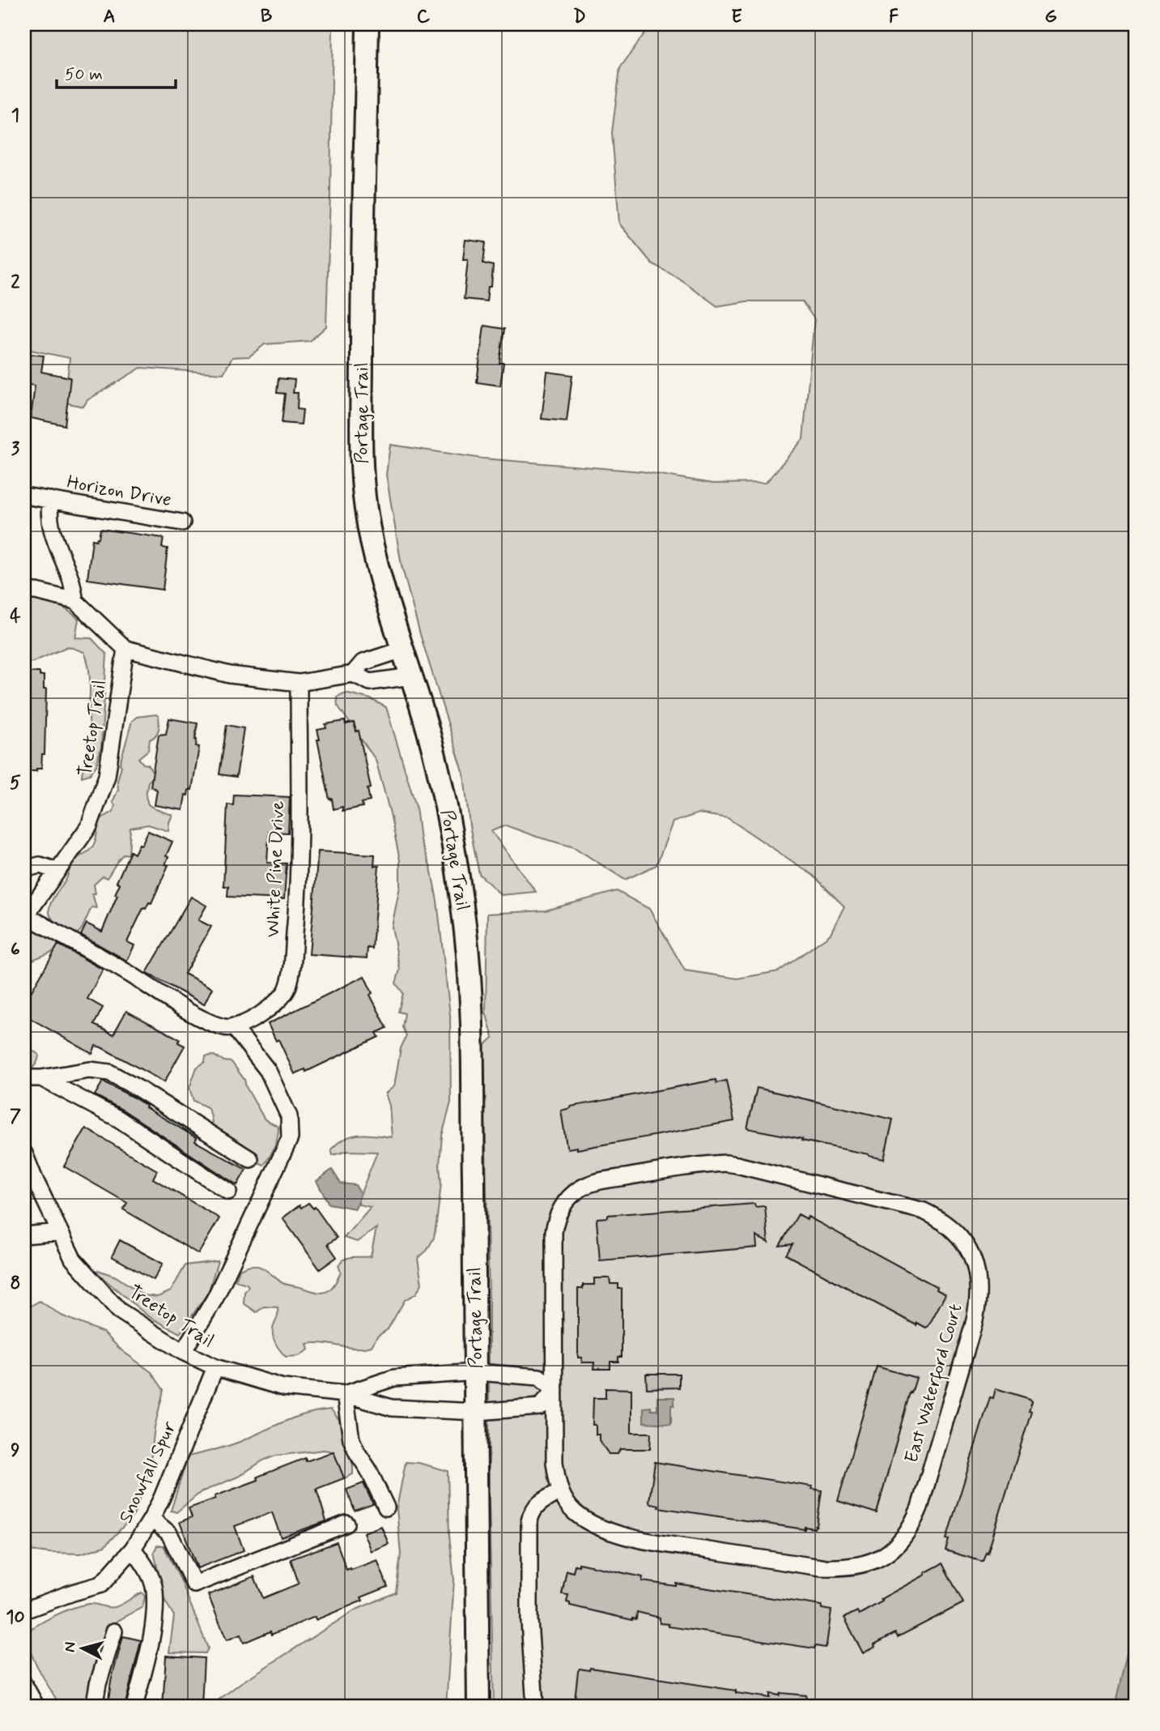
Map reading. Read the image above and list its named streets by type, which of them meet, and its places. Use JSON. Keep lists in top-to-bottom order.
{
  "streets": {
    "main road": ["Portage Trail"],
    "street": [
      "Horizon Drive",
      "Treetop Trail",
      "White Pine Drive",
      "East Waterford Court",
      "Snowfall Spur"
    ]
  },
  "crossings": [
    ["Portage Trail", "Treetop Trail"],
    ["Treetop Trail", "Snowfall Spur"]
  ],
  "scale_bar": "50 m",
  "north": "left",
  "grid": {
    "columns": [
      "A",
      "B",
      "C",
      "D",
      "E",
      "F",
      "G"
    ],
    "rows": [
      "1",
      "2",
      "3",
      "4",
      "5",
      "6",
      "7",
      "8",
      "9",
      "10"
    ]
  }
}
